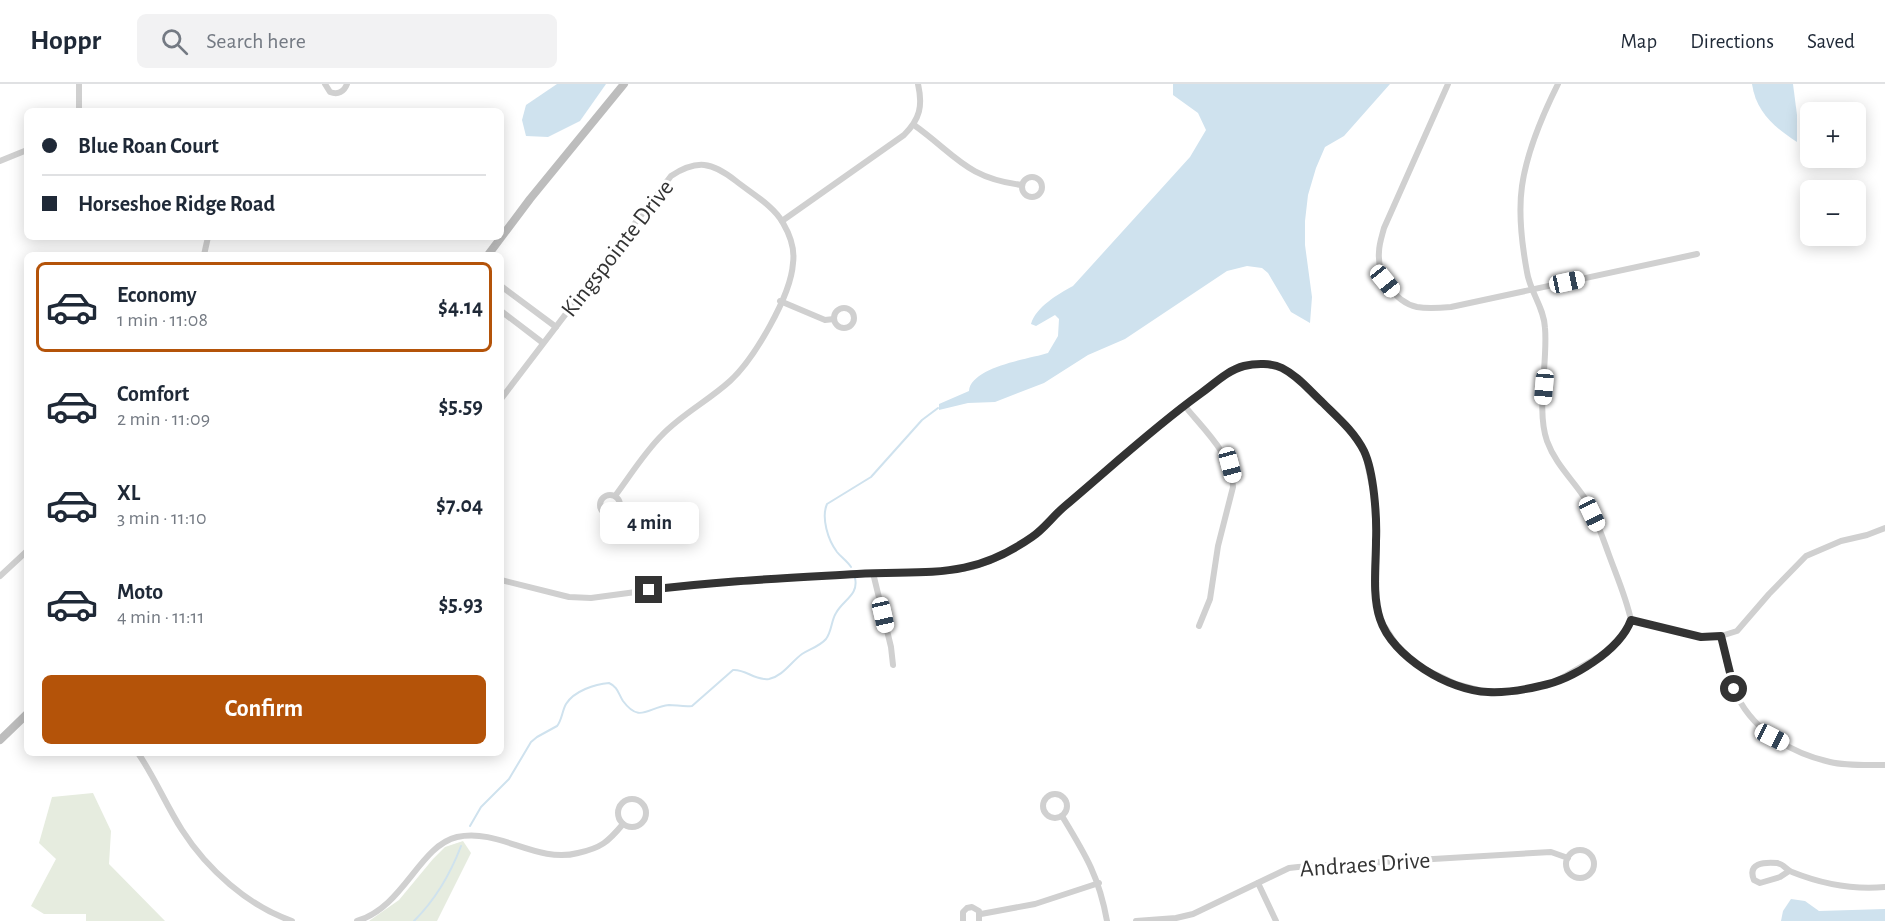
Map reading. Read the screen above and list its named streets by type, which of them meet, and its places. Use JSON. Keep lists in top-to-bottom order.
{
  "streets": {
    "street": ["Kingspointe Drive", "Andraes Drive"]
  },
  "page": {
    "header": "Hoppr",
    "search": "Search here",
    "nav": ["Map", "Directions", "Saved"],
    "map_buttons": ["+", "−"],
    "banner": ["Blue Roan Court", "Horseshoe Ridge Road"],
    "list": [
      {
        "name": "Economy",
        "note": "1 min · 11:08",
        "value": "$4.14"
      },
      {
        "name": "Comfort",
        "note": "2 min · 11:09",
        "value": "$5.59"
      },
      {
        "name": "XL",
        "note": "3 min · 11:10",
        "value": "$7.04"
      },
      {
        "name": "Moto",
        "note": "4 min · 11:11",
        "value": "$5.93"
      }
    ],
    "bubble": "4 min",
    "buttons": "Confirm"
  }
}
